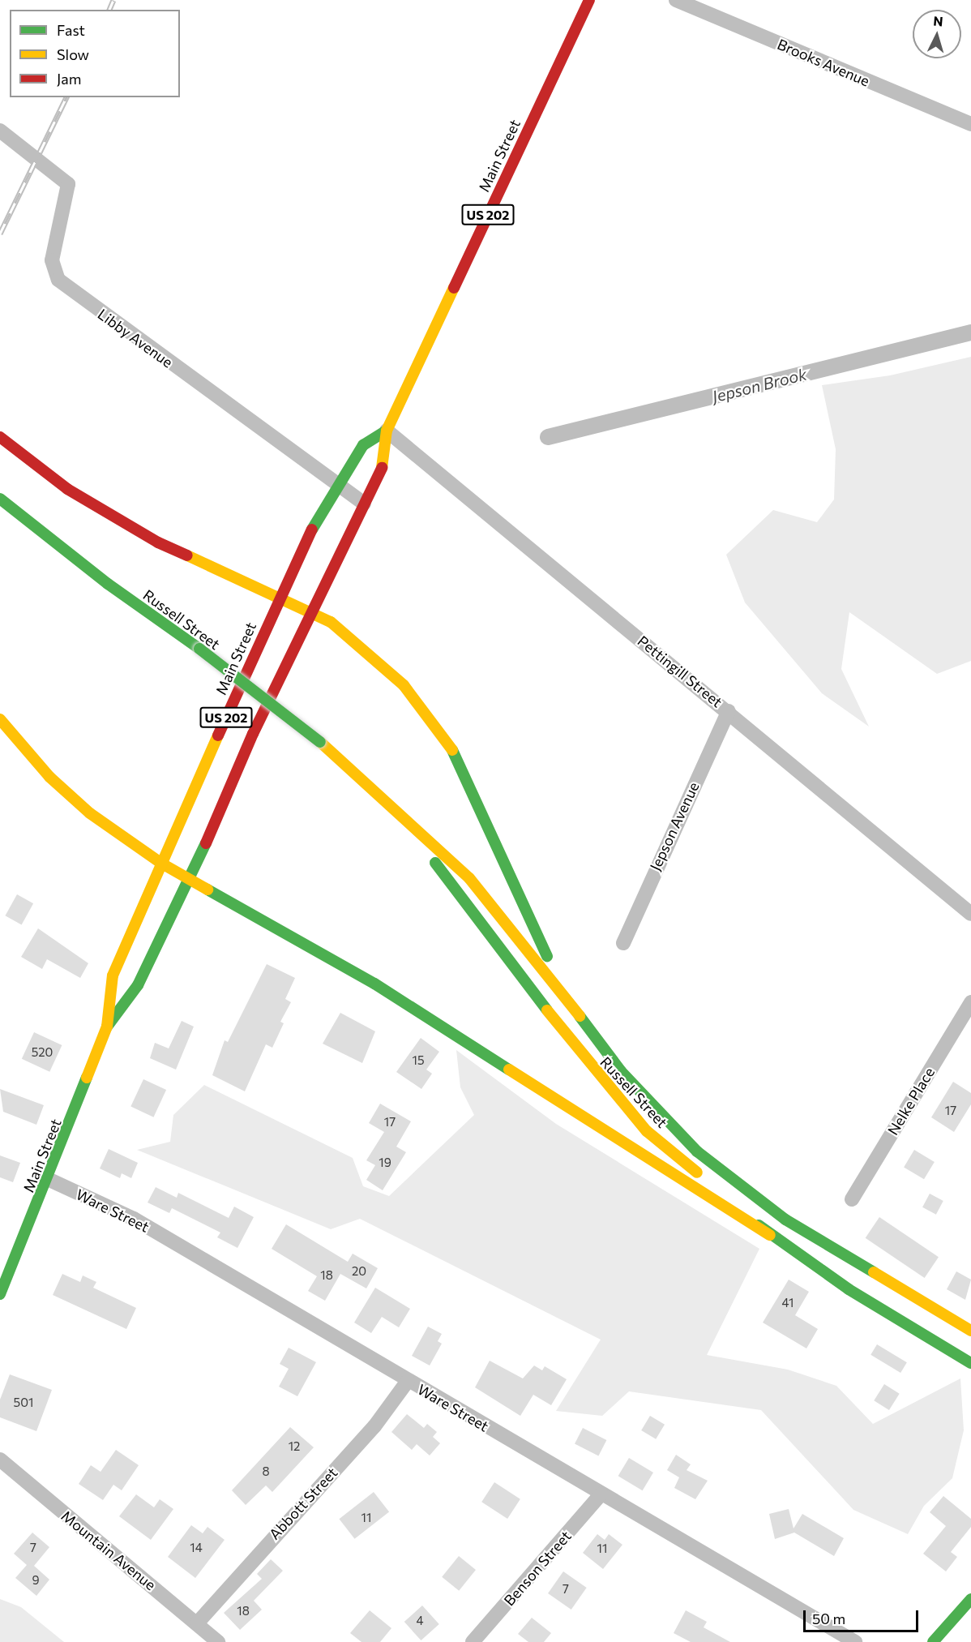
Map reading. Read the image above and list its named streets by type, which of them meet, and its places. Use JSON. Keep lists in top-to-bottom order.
{
  "streets": {
    "main road": ["Main Street", "US 202", "Russell Street"],
    "street": [
      "Brooks Avenue",
      "Libby Avenue",
      "Pettingill Street",
      "Jepson Avenue",
      "Nelke Place",
      "Ware Street",
      "Abbott Street",
      "Mountain Avenue",
      "Benson Street"
    ]
  },
  "crossings": [
    ["Main Street", "Libby Avenue"],
    ["Main Street", "Pettingill Street"],
    ["Main Street", "Ware Street"],
    ["Pettingill Street", "Jepson Avenue"],
    ["Ware Street", "Abbott Street"],
    ["Ware Street", "Benson Street"],
    ["Abbott Street", "Mountain Avenue"]
  ],
  "water": ["Jepson Brook"],
  "house_numbers": [
    "520",
    "15",
    "17",
    "17",
    "19",
    "20",
    "18",
    "41",
    "501",
    "12",
    "8",
    "11",
    "7",
    "14",
    "11",
    "9",
    "7",
    "18",
    "4"
  ],
  "legend": ["Fast", "Slow", "Jam"],
  "scale_bar": "50 m",
  "north": "top"
}
